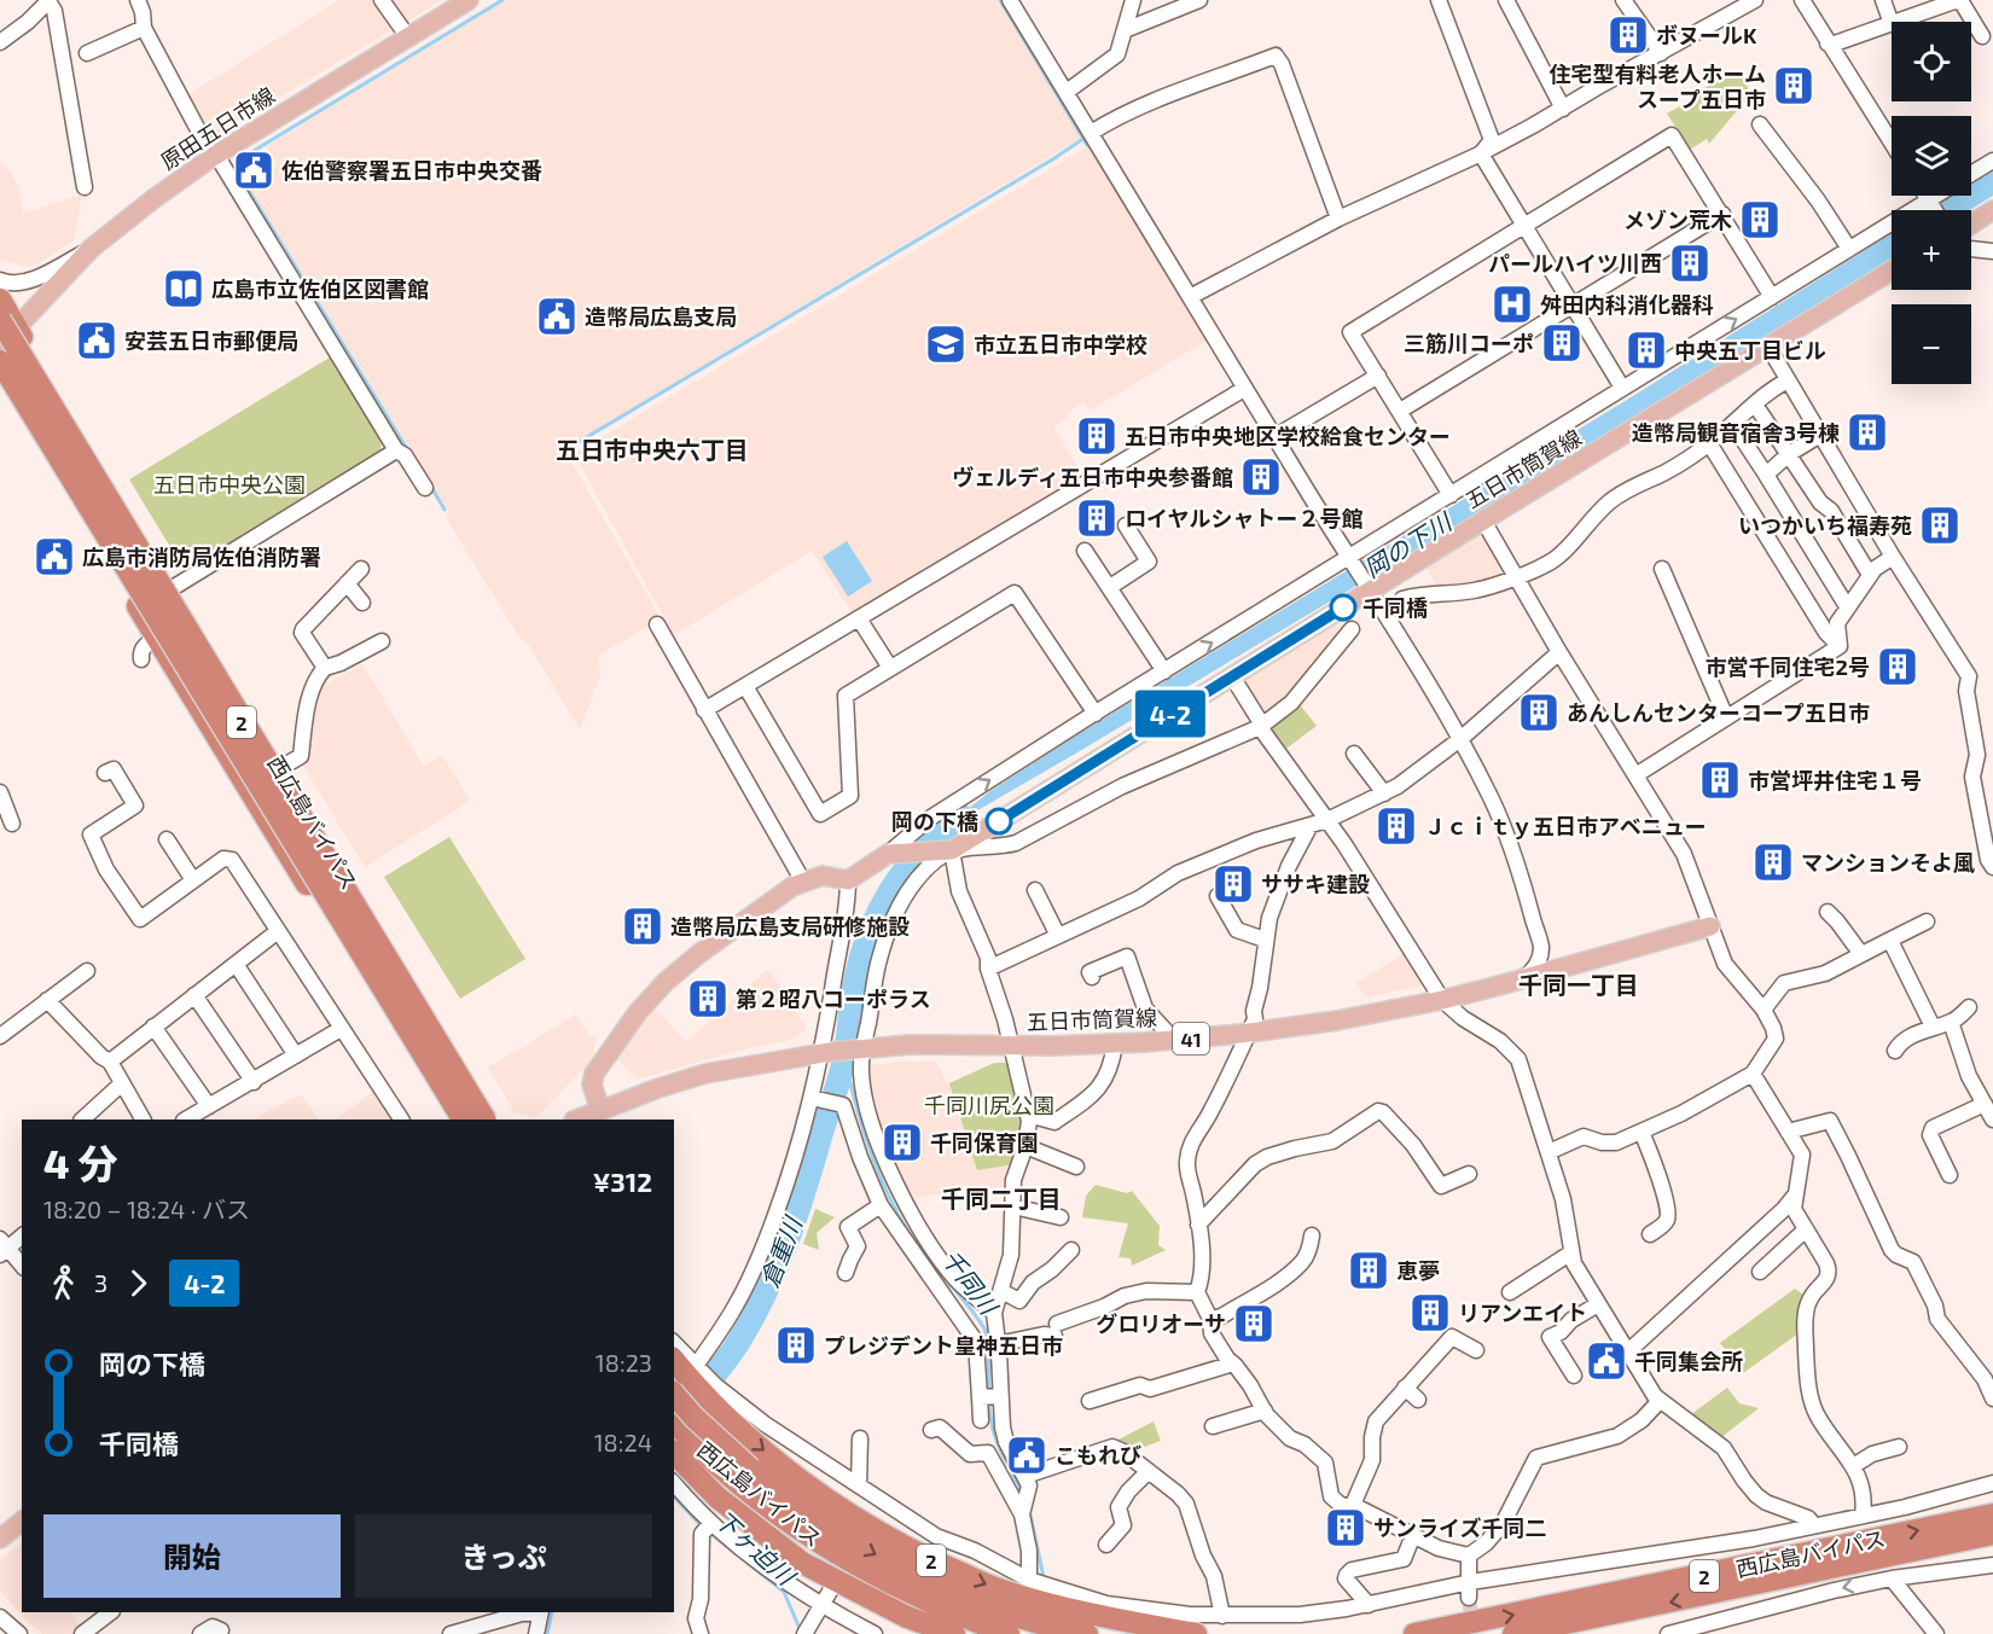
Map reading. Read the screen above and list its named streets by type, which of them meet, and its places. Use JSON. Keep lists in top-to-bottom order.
{
  "streets": {
    "highway": ["2", "西広島バイパス"],
    "main road": ["原田五日市線", "五日市筒賀線", "41"]
  },
  "crossings": [
    ["原田五日市線", "西広島バイパス"],
    ["2", "西広島バイパス"]
  ],
  "districts": ["五日市中央六丁目", "千同一丁目", "千同二丁目"],
  "water": [
    "岡の下川",
    "倉重川",
    "千同川",
    "下ヶ迫川"
  ],
  "parks": ["五日市中央公園", "千同川尻公園"],
  "places": {
    "building": [
      "ボヌールK",
      "住宅型有料老人ホーム スープ五日市",
      "メゾン荒木",
      "パールハイツ川西",
      "三筋川コーポ",
      "中央五丁目ビル",
      "造幣局観音宿舎3号棟",
      "五日市中央地区学校給食センター",
      "ヴェルディ五日市中央参番館",
      "ロイヤルシャトー２号館",
      "いつかいち福寿苑",
      "市営千同住宅2号",
      "あんしんセンターコープ五日市",
      "市営坪井住宅１号",
      "Ｊｃｉｔｙ五日市アベニュー",
      "マンションそよ風",
      "ササキ建設",
      "造幣局広島支局研修施設",
      "第２昭八コーポラス",
      "千同保育園",
      "恵夢",
      "リアンエイト",
      "グロリオーサ",
      "プレジデント皇神五日市",
      "サンライズ千同二"
    ],
    "public building": [
      "佐伯警察署五日市中央交番",
      "造幣局広島支局",
      "安芸五日市郵便局",
      "広島市消防局佐伯消防署",
      "千同集会所",
      "こもれび"
    ],
    "library": ["広島市立佐伯区図書館"],
    "hospital": ["舛田内科消化器科"],
    "school or university": ["市立五日市中学校"],
    "other": ["千同橋", "岡の下橋"]
  },
  "lines": ["bus line 4-2"],
  "page": {
    "on_map": "4-2",
    "map_buttons": ["+", "−"],
    "heading": ["4 分", "18:20 – 18:24 · バス", "¥312"],
    "legs": ["3", "4-2"],
    "list": [
      {
        "name": "岡の下橋",
        "value": "18:23"
      },
      {
        "name": "千同橋",
        "value": "18:24"
      }
    ],
    "buttons": ["開始", "きっぷ"]
  }
}
